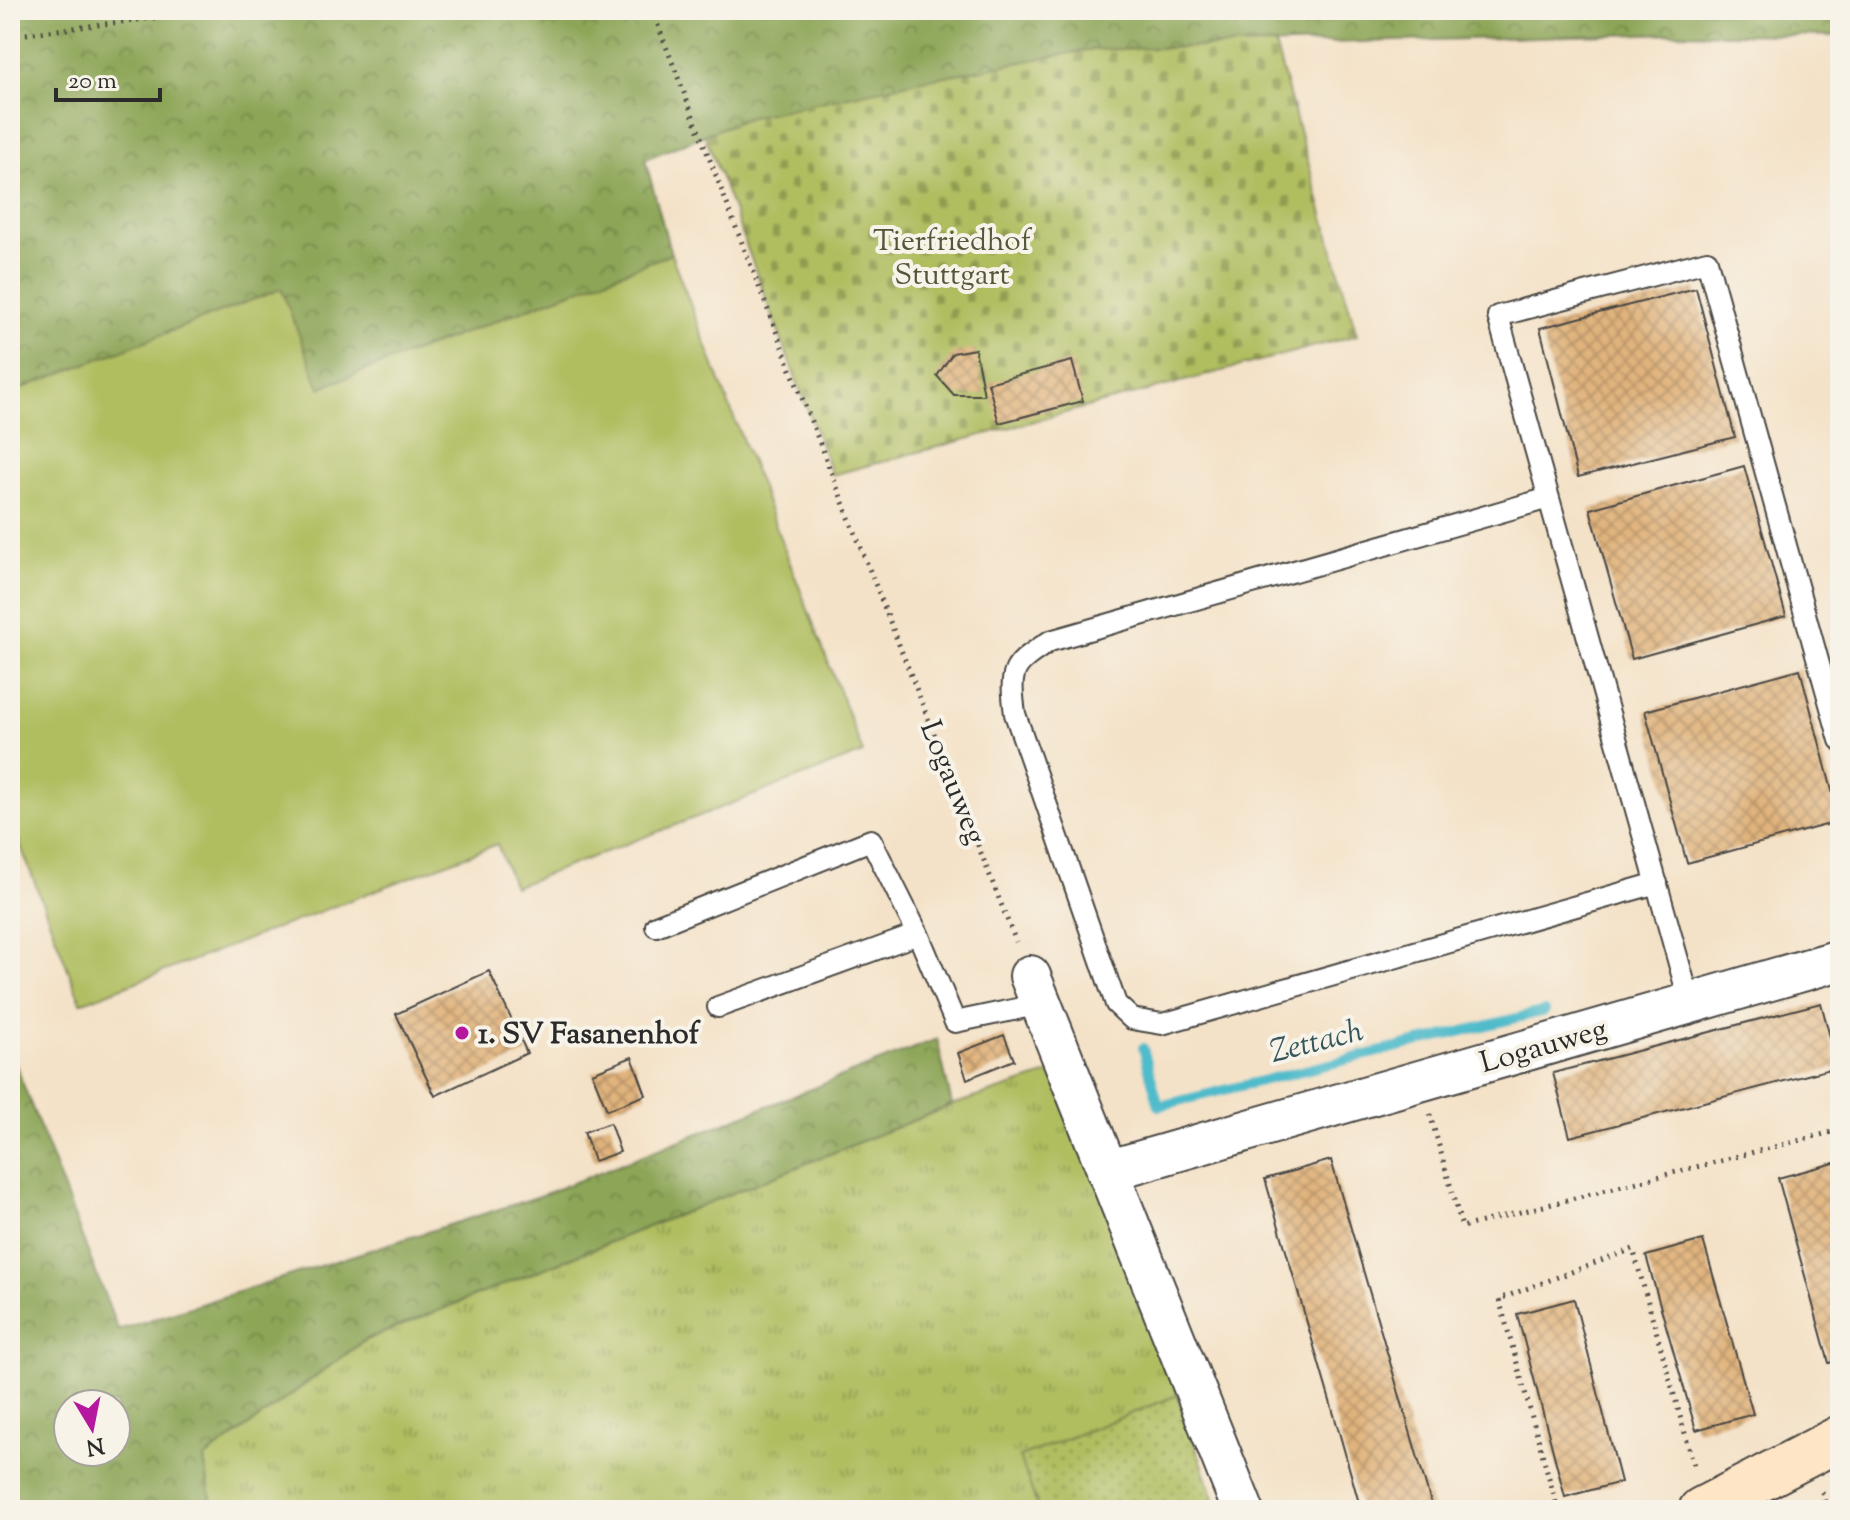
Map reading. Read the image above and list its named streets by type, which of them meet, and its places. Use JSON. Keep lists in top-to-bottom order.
{
  "streets": {
    "street": ["Logauweg"]
  },
  "water": ["Zettach"],
  "parks": ["Tierfriedhof Stuttgart"],
  "places": ["1. SV Fasanenhof"],
  "scale_bar": "20 m",
  "north": "bottom"
}
